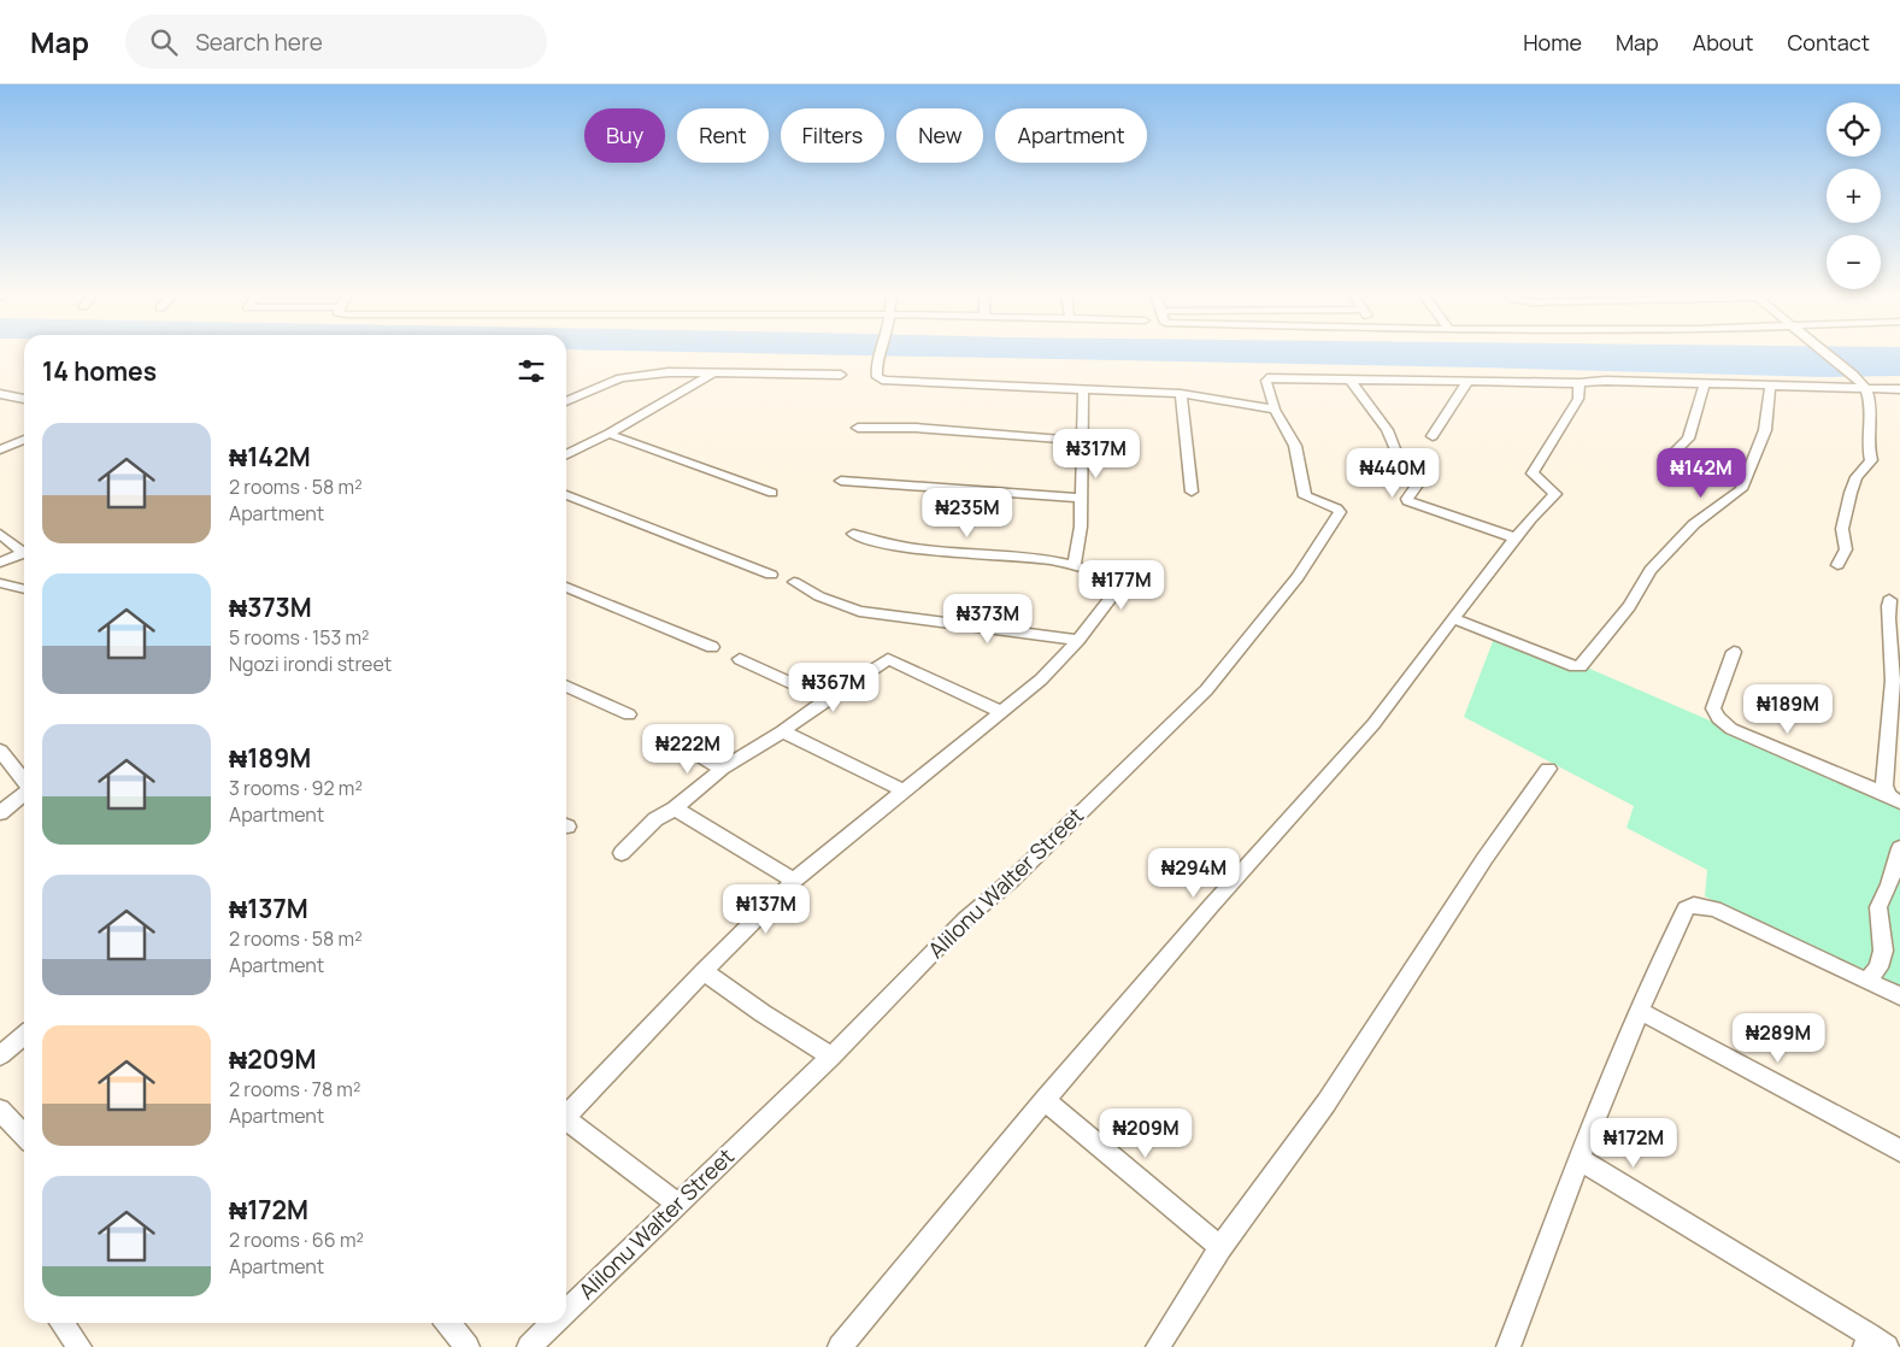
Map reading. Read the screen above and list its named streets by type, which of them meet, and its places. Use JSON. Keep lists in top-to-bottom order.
{
  "streets": {
    "street": ["Alilonu Walter Street"]
  },
  "page": {
    "header": "Map",
    "search": "Search here",
    "nav": [
      "Home",
      "Map",
      "About",
      "Contact"
    ],
    "map_buttons": ["+", "−"],
    "chip": [
      "Buy",
      "Rent",
      "Filters",
      "New",
      "Apartment"
    ],
    "heading": "14 homes",
    "list": [
      {
        "name": "₦142M",
        "note": "2 rooms · 58 m² · Apartment"
      },
      {
        "name": "₦373M",
        "note": "5 rooms · 153 m² · Ngozi irondi street"
      },
      {
        "name": "₦189M",
        "note": "3 rooms · 92 m² · Apartment"
      },
      {
        "name": "₦137M",
        "note": "2 rooms · 58 m² · Apartment"
      },
      {
        "name": "₦209M",
        "note": "2 rooms · 78 m² · Apartment"
      },
      {
        "name": "₦172M",
        "note": "2 rooms · 66 m² · Apartment"
      }
    ],
    "price": [
      "₦317M",
      "₦440M",
      "₦142M",
      "₦235M",
      "₦177M",
      "₦373M",
      "₦367M",
      "₦189M",
      "₦222M",
      "₦294M",
      "₦137M",
      "₦289M",
      "₦209M",
      "₦172M"
    ]
  }
}
